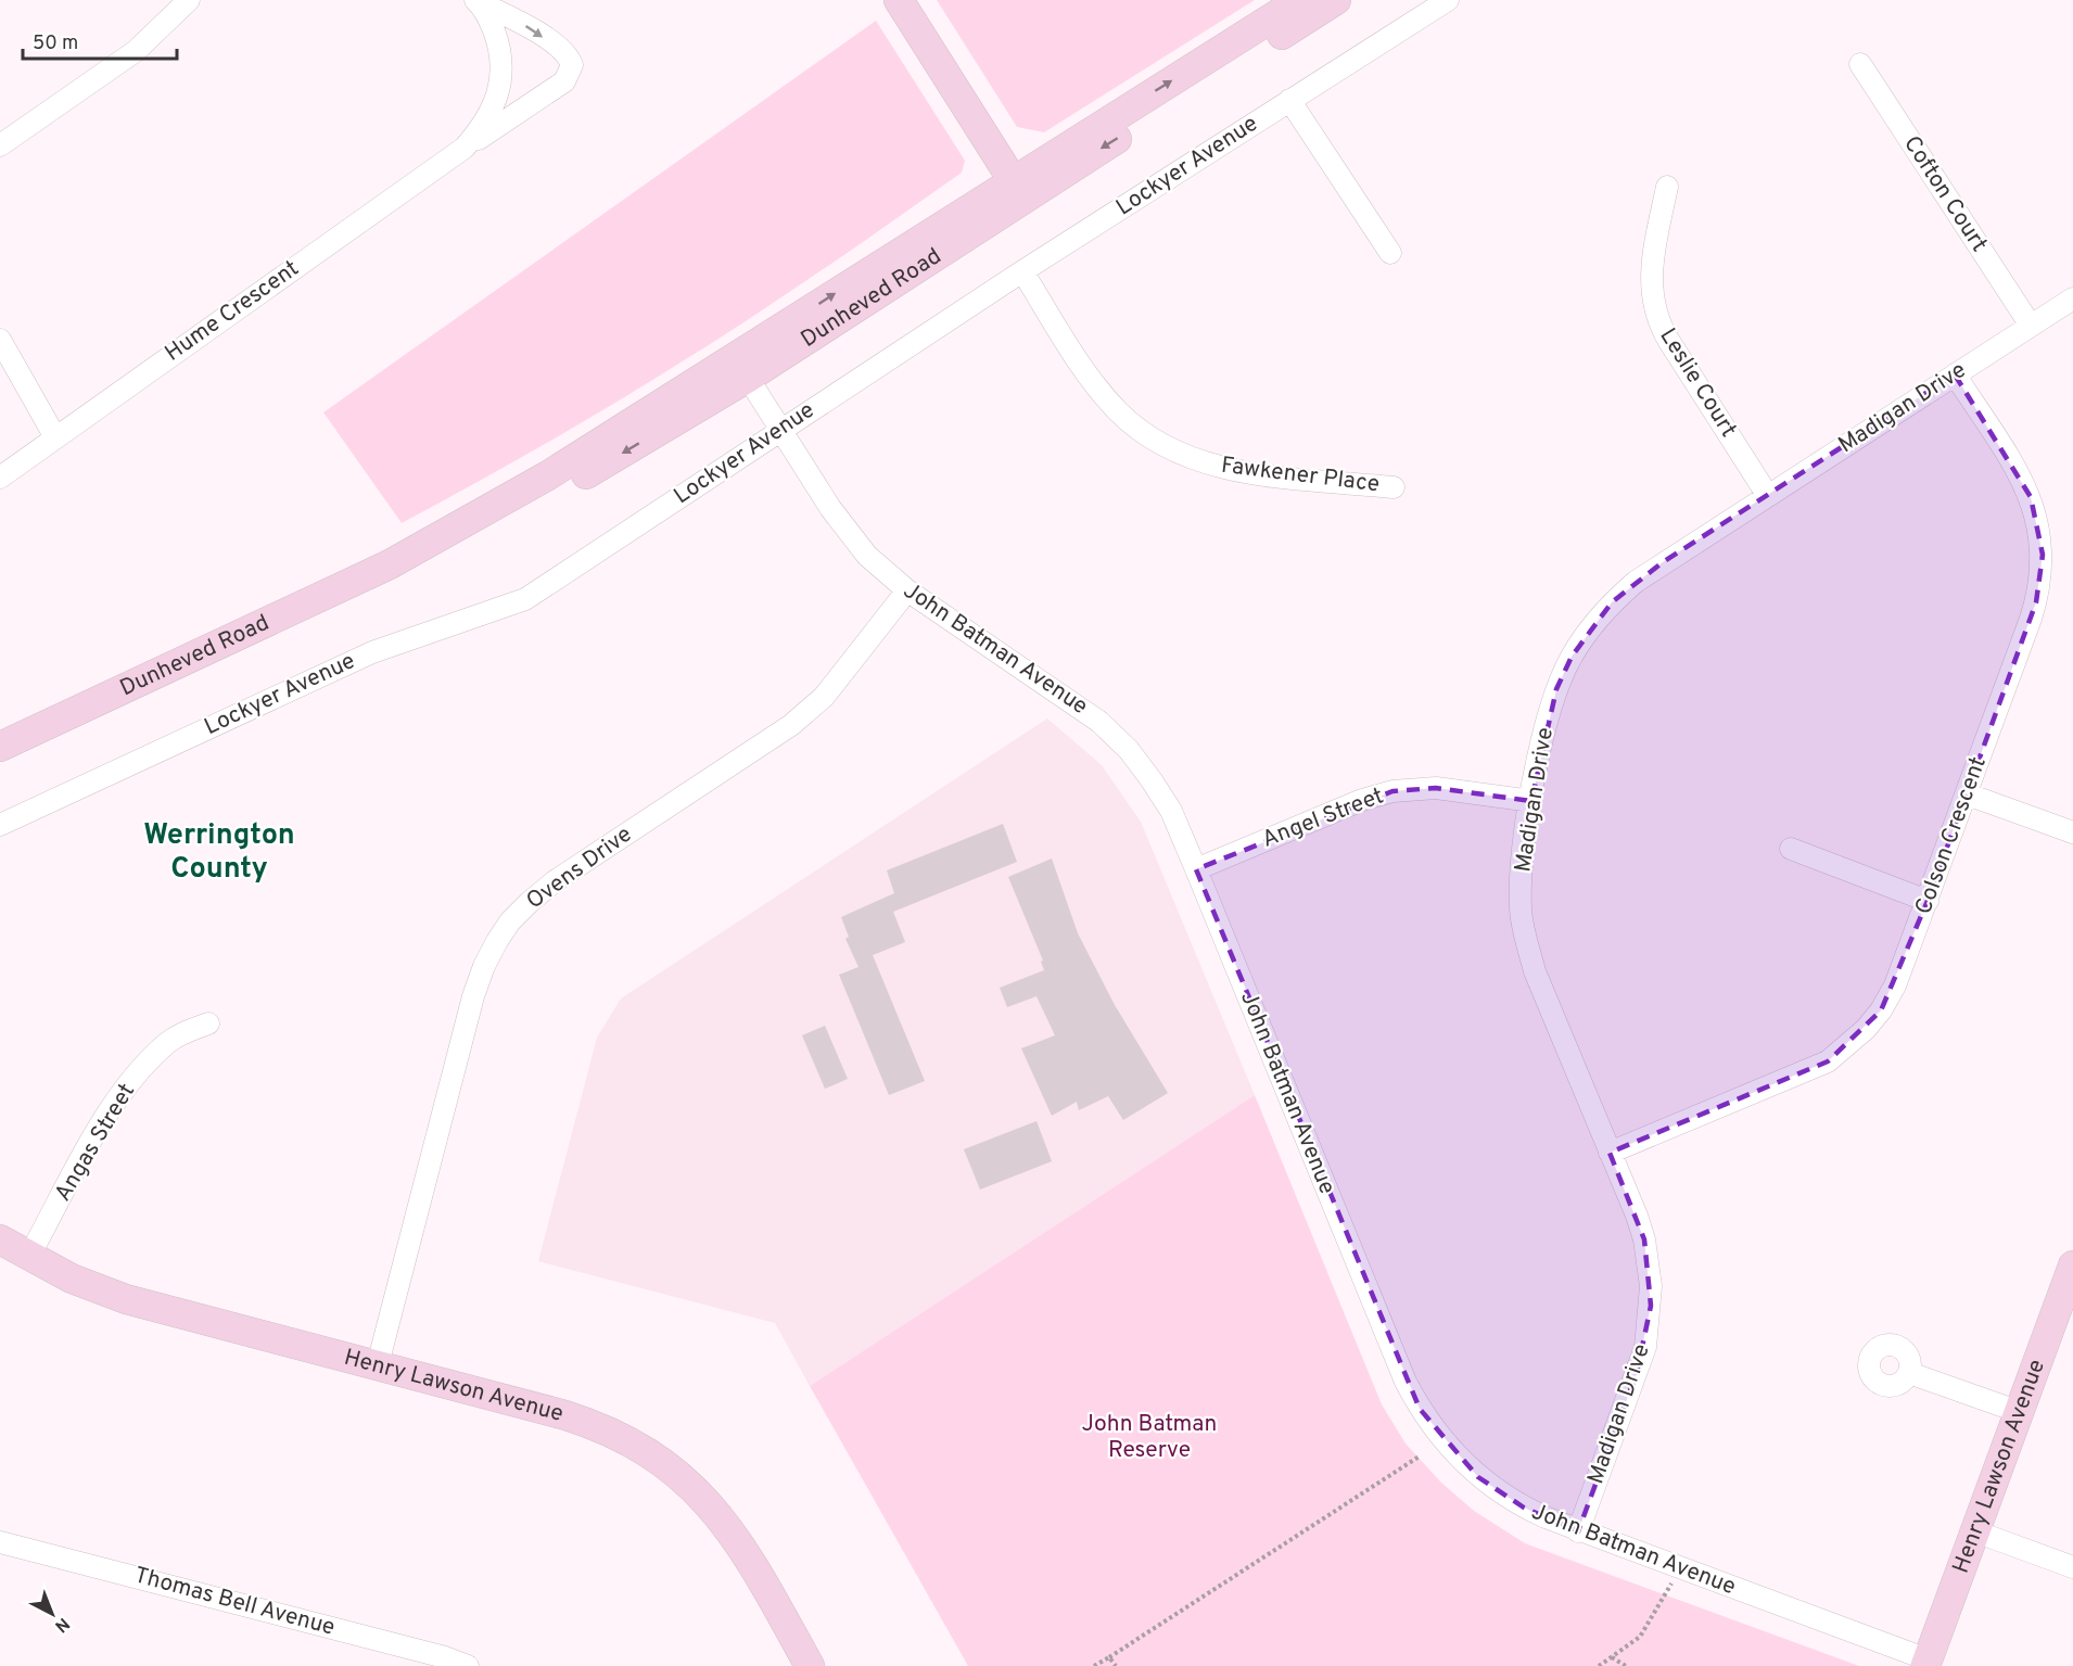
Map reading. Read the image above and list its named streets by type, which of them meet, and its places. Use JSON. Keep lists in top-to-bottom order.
{
  "streets": {
    "main road": ["Dunheved Road", "Henry Lawson Avenue"],
    "street": [
      "Lockyer Avenue",
      "Cofton Court",
      "Hume Crescent",
      "Leslie Court",
      "Madigan Drive",
      "Fawkener Place",
      "John Batman Avenue",
      "Angel Street",
      "Colson Crescent",
      "Ovens Drive",
      "Angas Street",
      "Thomas Bell Avenue"
    ]
  },
  "crossings": [
    ["Lockyer Avenue", "Fawkener Place"],
    ["Lockyer Avenue", "John Batman Avenue"],
    ["Cofton Court", "Madigan Drive"],
    ["Dunheved Road", "John Batman Avenue"],
    ["Leslie Court", "Madigan Drive"],
    ["Madigan Drive", "John Batman Avenue"],
    ["Madigan Drive", "Angel Street"],
    ["Madigan Drive", "Colson Crescent"],
    ["John Batman Avenue", "Angel Street"],
    ["John Batman Avenue", "Ovens Drive"],
    ["John Batman Avenue", "Henry Lawson Avenue"],
    ["Ovens Drive", "Henry Lawson Avenue"],
    ["Angas Street", "Henry Lawson Avenue"]
  ],
  "districts": ["Werrington County"],
  "parks": ["John Batman Reserve"],
  "scale_bar": "50 m",
  "north": "bottom right"
}
